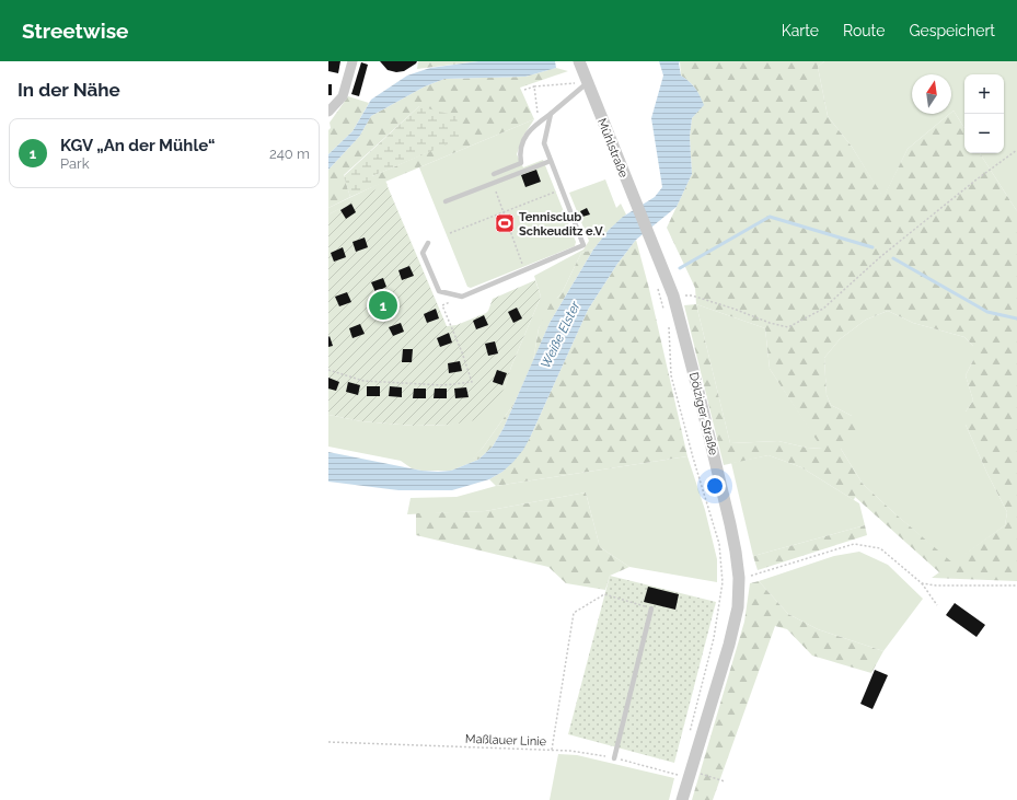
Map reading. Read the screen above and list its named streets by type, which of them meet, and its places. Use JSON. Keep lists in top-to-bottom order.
{
  "streets": {
    "street": ["Mühlstraße", "Dölziger Straße"],
    "path": ["Maßlauer Linie"]
  },
  "crossings": [
    ["Mühlstraße", "Dölziger Straße"]
  ],
  "water": ["Weiße Elster"],
  "places": {
    "sports": ["Tennisclub Schkeuditz e.V."]
  },
  "north": "top",
  "page": {
    "header": "Streetwise",
    "nav": ["Karte", "Route", "Gespeichert"],
    "heading": "In der Nähe",
    "map_buttons": ["+", "−"],
    "list": [
      {
        "mark": "1",
        "name": "KGV „An der Mühle“",
        "note": "Park",
        "value": "240 m"
      }
    ],
    "pins": "1"
  }
}
